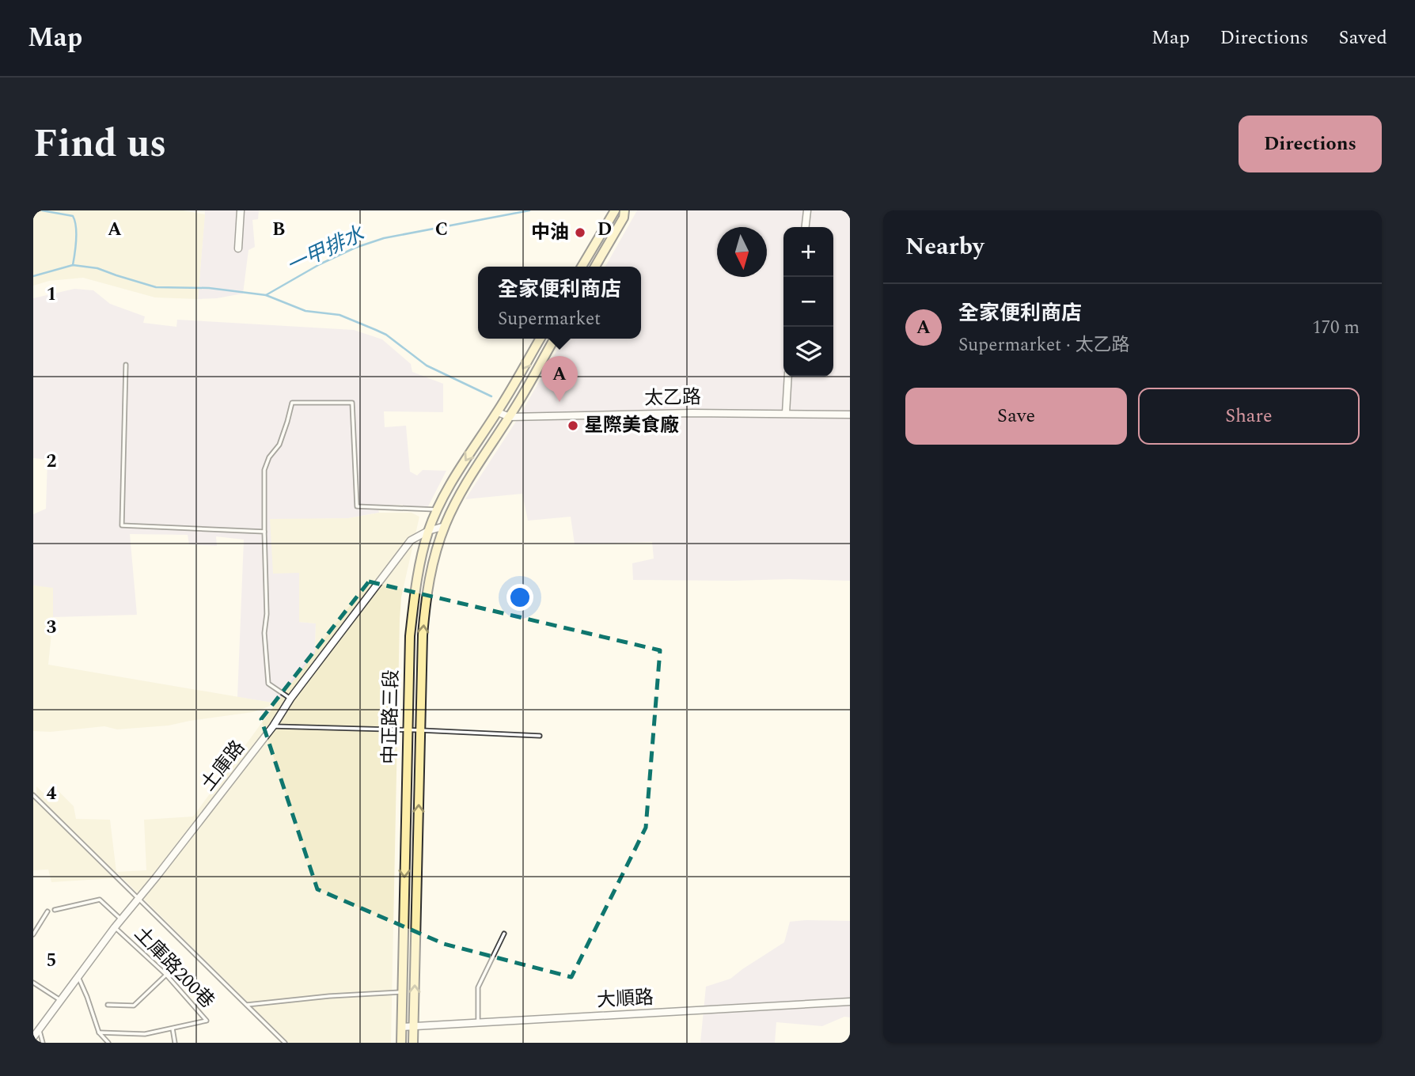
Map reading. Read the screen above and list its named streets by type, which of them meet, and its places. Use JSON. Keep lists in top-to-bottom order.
{
  "streets": {
    "main road": ["中正路三段"],
    "street": ["太乙路", "土庫路", "大順路"],
    "lane": ["土庫路200巷"]
  },
  "crossings": [
    ["太乙路", "中正路三段"],
    ["中正路三段", "土庫路"],
    ["中正路三段", "大順路"],
    ["土庫路", "土庫路200巷"]
  ],
  "water": ["一甲排水"],
  "places": ["中油", "星際美食廠"],
  "north": "bottom",
  "page": {
    "header": "Map",
    "nav": ["Map", "Directions", "Saved"],
    "title": "Find us",
    "buttons": [
      "Directions",
      ["Save", "Share"]
    ],
    "heading": "Nearby",
    "map_buttons": ["+", "−"],
    "popup": ["全家便利商店", "Supermarket"],
    "list": [
      {
        "mark": "A",
        "name": "全家便利商店",
        "note": "Supermarket · 太乙路",
        "value": "170 m"
      }
    ],
    "pins": "A"
  },
  "grid": {
    "columns": [
      "A",
      "B",
      "C",
      "D"
    ],
    "rows": [
      "1",
      "2",
      "3",
      "4",
      "5"
    ]
  }
}
